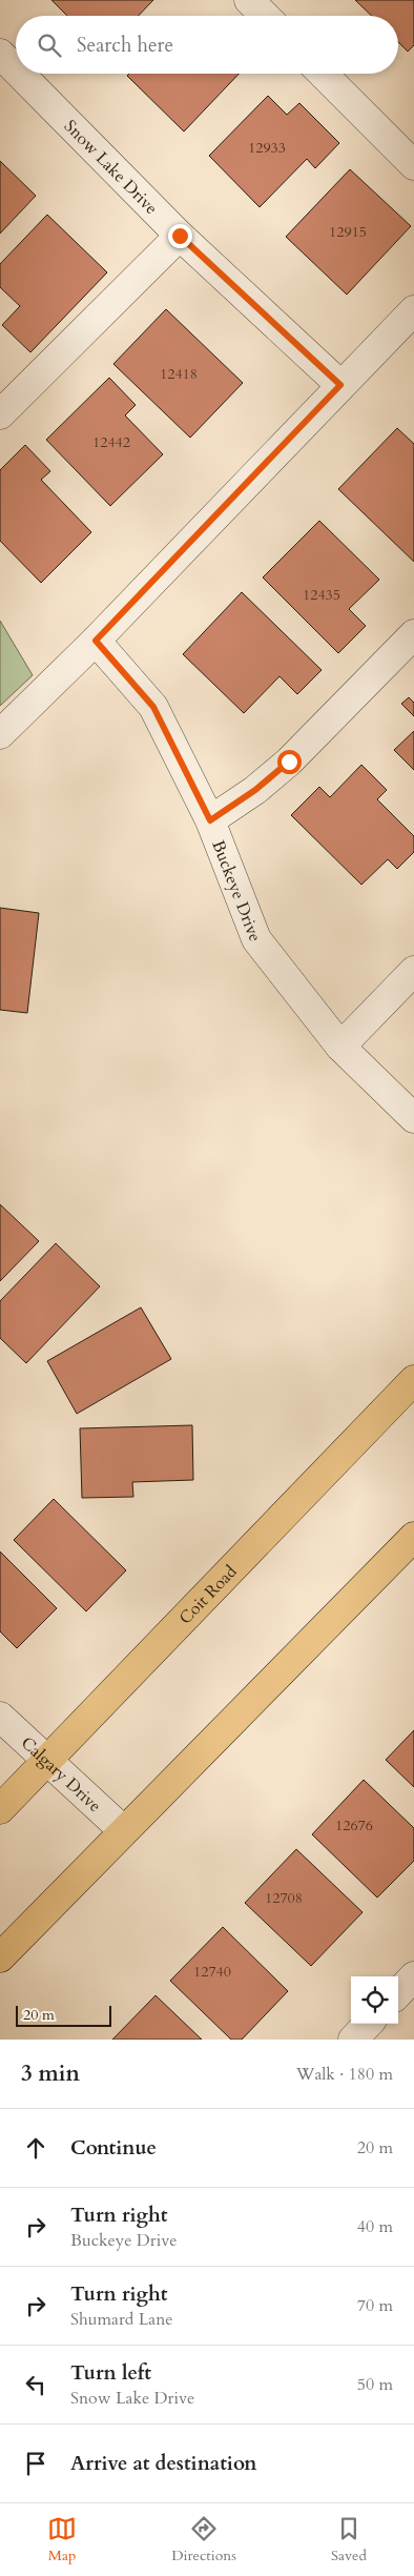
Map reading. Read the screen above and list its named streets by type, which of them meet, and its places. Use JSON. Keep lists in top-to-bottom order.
{
  "streets": {
    "main road": ["Coit Road"],
    "street": ["Snow Lake Drive", "Buckeye Drive", "Calgary Drive"]
  },
  "crossings": [
    ["Coit Road", "Calgary Drive"]
  ],
  "house_numbers": [
    "12933",
    "12915",
    "12418",
    "12442",
    "12435",
    "12676",
    "12708",
    "12740"
  ],
  "scale_bar": "20 m",
  "page": {
    "search": "Search here",
    "scale": "20 m",
    "heading": ["3 min", "Walk · 180 m"],
    "list": [
      ["Continue", "20 m"],
      ["Turn right", "Buckeye Drive", "40 m"],
      ["Turn right", "Shumard Lane", "70 m"],
      ["Turn left", "Snow Lake Drive", "50 m"],
      "Arrive at destination"
    ],
    "nav": ["Map", "Directions", "Saved"]
  }
}
